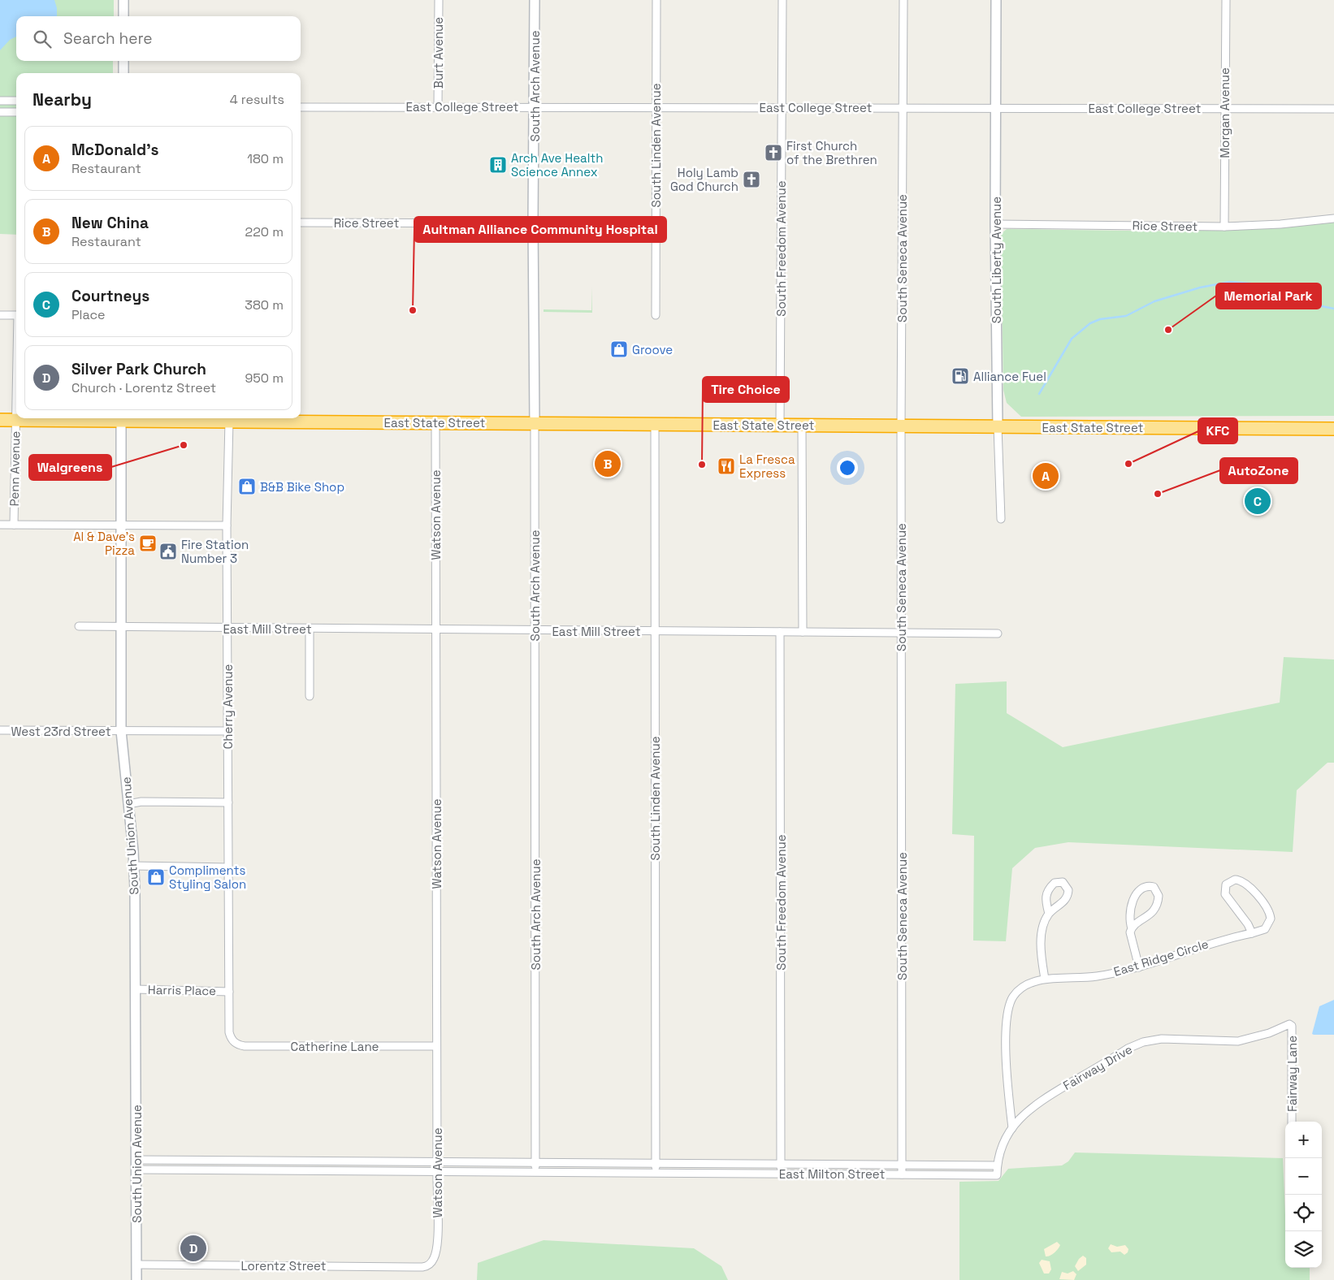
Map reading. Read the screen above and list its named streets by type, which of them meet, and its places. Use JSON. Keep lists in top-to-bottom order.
{
  "streets": {
    "highway": ["East State Street"],
    "main road": ["South Arch Avenue", "South Liberty Avenue", "South Union Avenue"],
    "street": [
      "Burt Avenue",
      "East College Street",
      "Morgan Avenue",
      "South Linden Avenue",
      "Rice Street",
      "South Freedom Avenue",
      "South Seneca Avenue",
      "Penn Avenue",
      "Watson Avenue",
      "East Mill Street",
      "Cherry Avenue",
      "West 23rd Street",
      "East Ridge Circle",
      "Harris Place",
      "Catherine Lane",
      "Fairway Drive",
      "Fairway Lane",
      "East Milton Street",
      "Lorentz Street"
    ]
  },
  "crossings": [
    ["Burt Avenue", "East College Street"],
    ["South Arch Avenue", "East College Street"],
    ["South Arch Avenue", "Rice Street"],
    ["South Arch Avenue", "East State Street"],
    ["South Arch Avenue", "East Mill Street"],
    ["South Arch Avenue", "East Milton Street"],
    ["East College Street", "Morgan Avenue"],
    ["East College Street", "South Linden Avenue"],
    ["East College Street", "South Freedom Avenue"],
    ["East College Street", "South Seneca Avenue"],
    ["East College Street", "South Liberty Avenue"],
    ["Morgan Avenue", "Rice Street"],
    ["South Linden Avenue", "East State Street"],
    ["South Linden Avenue", "East Mill Street"],
    ["South Linden Avenue", "East Milton Street"],
    ["Rice Street", "South Liberty Avenue"],
    ["South Freedom Avenue", "East State Street"],
    ["South Freedom Avenue", "East Mill Street"],
    ["South Freedom Avenue", "East Milton Street"],
    ["South Seneca Avenue", "East State Street"],
    ["South Seneca Avenue", "East Mill Street"],
    ["South Seneca Avenue", "East Milton Street"],
    ["South Liberty Avenue", "East State Street"],
    ["East State Street", "Penn Avenue"],
    ["East State Street", "Watson Avenue"],
    ["East State Street", "Cherry Avenue"],
    ["East State Street", "South Union Avenue"],
    ["Watson Avenue", "East Mill Street"],
    ["Watson Avenue", "Catherine Lane"],
    ["Watson Avenue", "East Milton Street"],
    ["Watson Avenue", "Lorentz Street"],
    ["East Mill Street", "Cherry Avenue"],
    ["East Mill Street", "South Union Avenue"],
    ["Cherry Avenue", "West 23rd Street"],
    ["Cherry Avenue", "Harris Place"],
    ["Cherry Avenue", "Catherine Lane"],
    ["West 23rd Street", "South Union Avenue"],
    ["South Union Avenue", "Harris Place"],
    ["South Union Avenue", "East Milton Street"],
    ["South Union Avenue", "Lorentz Street"],
    ["East Ridge Circle", "Fairway Drive"],
    ["Fairway Drive", "Fairway Lane"]
  ],
  "places": {
    "church": ["First Church of the Brethren", "Holy Lamb God Church"],
    "building": ["Arch Ave Health Science Annex"],
    "other": [
      "Aultman Alliance Community Hospital",
      "Memorial Park",
      "Walgreens",
      "KFC",
      "Tire Choice",
      "AutoZone"
    ],
    "shop": ["Groove", "B&B Bike Shop", "Compliments Styling Salon"],
    "fuel station": ["Alliance Fuel"],
    "restaurant": ["La Fresca Express"],
    "cafe": ["Al & Dave's Pizza"],
    "public building": ["Fire Station Number 3"]
  },
  "page": {
    "search": "Search here",
    "heading": ["Nearby", "4 results"],
    "list": [
      {
        "mark": "A",
        "name": "McDonald's",
        "note": "Restaurant",
        "value": "180 m"
      },
      {
        "mark": "B",
        "name": "New China",
        "note": "Restaurant",
        "value": "220 m"
      },
      {
        "mark": "C",
        "name": "Courtneys",
        "note": "Place",
        "value": "380 m"
      },
      {
        "mark": "D",
        "name": "Silver Park Church",
        "note": "Church · Lorentz Street",
        "value": "950 m"
      }
    ],
    "pins": [
      "B",
      "A",
      "C",
      "D"
    ],
    "map_buttons": ["+", "−"]
  }
}
